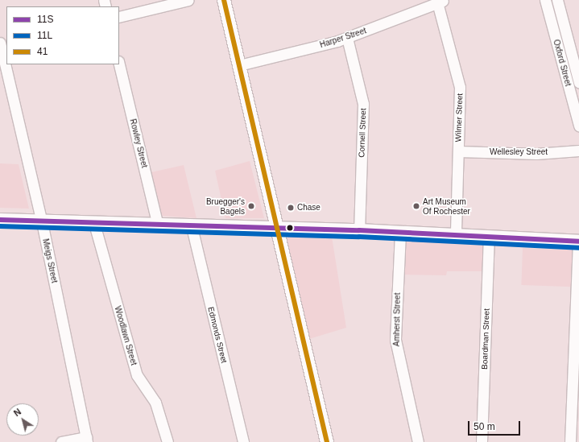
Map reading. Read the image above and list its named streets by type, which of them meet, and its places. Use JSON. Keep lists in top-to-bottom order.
{
  "streets": {
    "street": [
      "Harper Street",
      "Oxford Street",
      "Wilmer Street",
      "Cornell Street",
      "Rowley Street",
      "Wellesley Street",
      "Meigs Street",
      "Amherst Street",
      "Edmonds Street",
      "Woodlawn Street",
      "Boardman Street"
    ]
  },
  "crossings": [
    ["Harper Street", "Wilmer Street"],
    ["Harper Street", "Cornell Street"],
    ["Wilmer Street", "Wellesley Street"]
  ],
  "places": ["Bruegger's Bagels", "Art Museum Of Rochester", "Chase"],
  "lines": ["transit line 41", "transit line 11S", "transit line 11L"],
  "legend": ["11S", "11L", "41"],
  "scale_bar": "50 m",
  "north": "top left"
}
